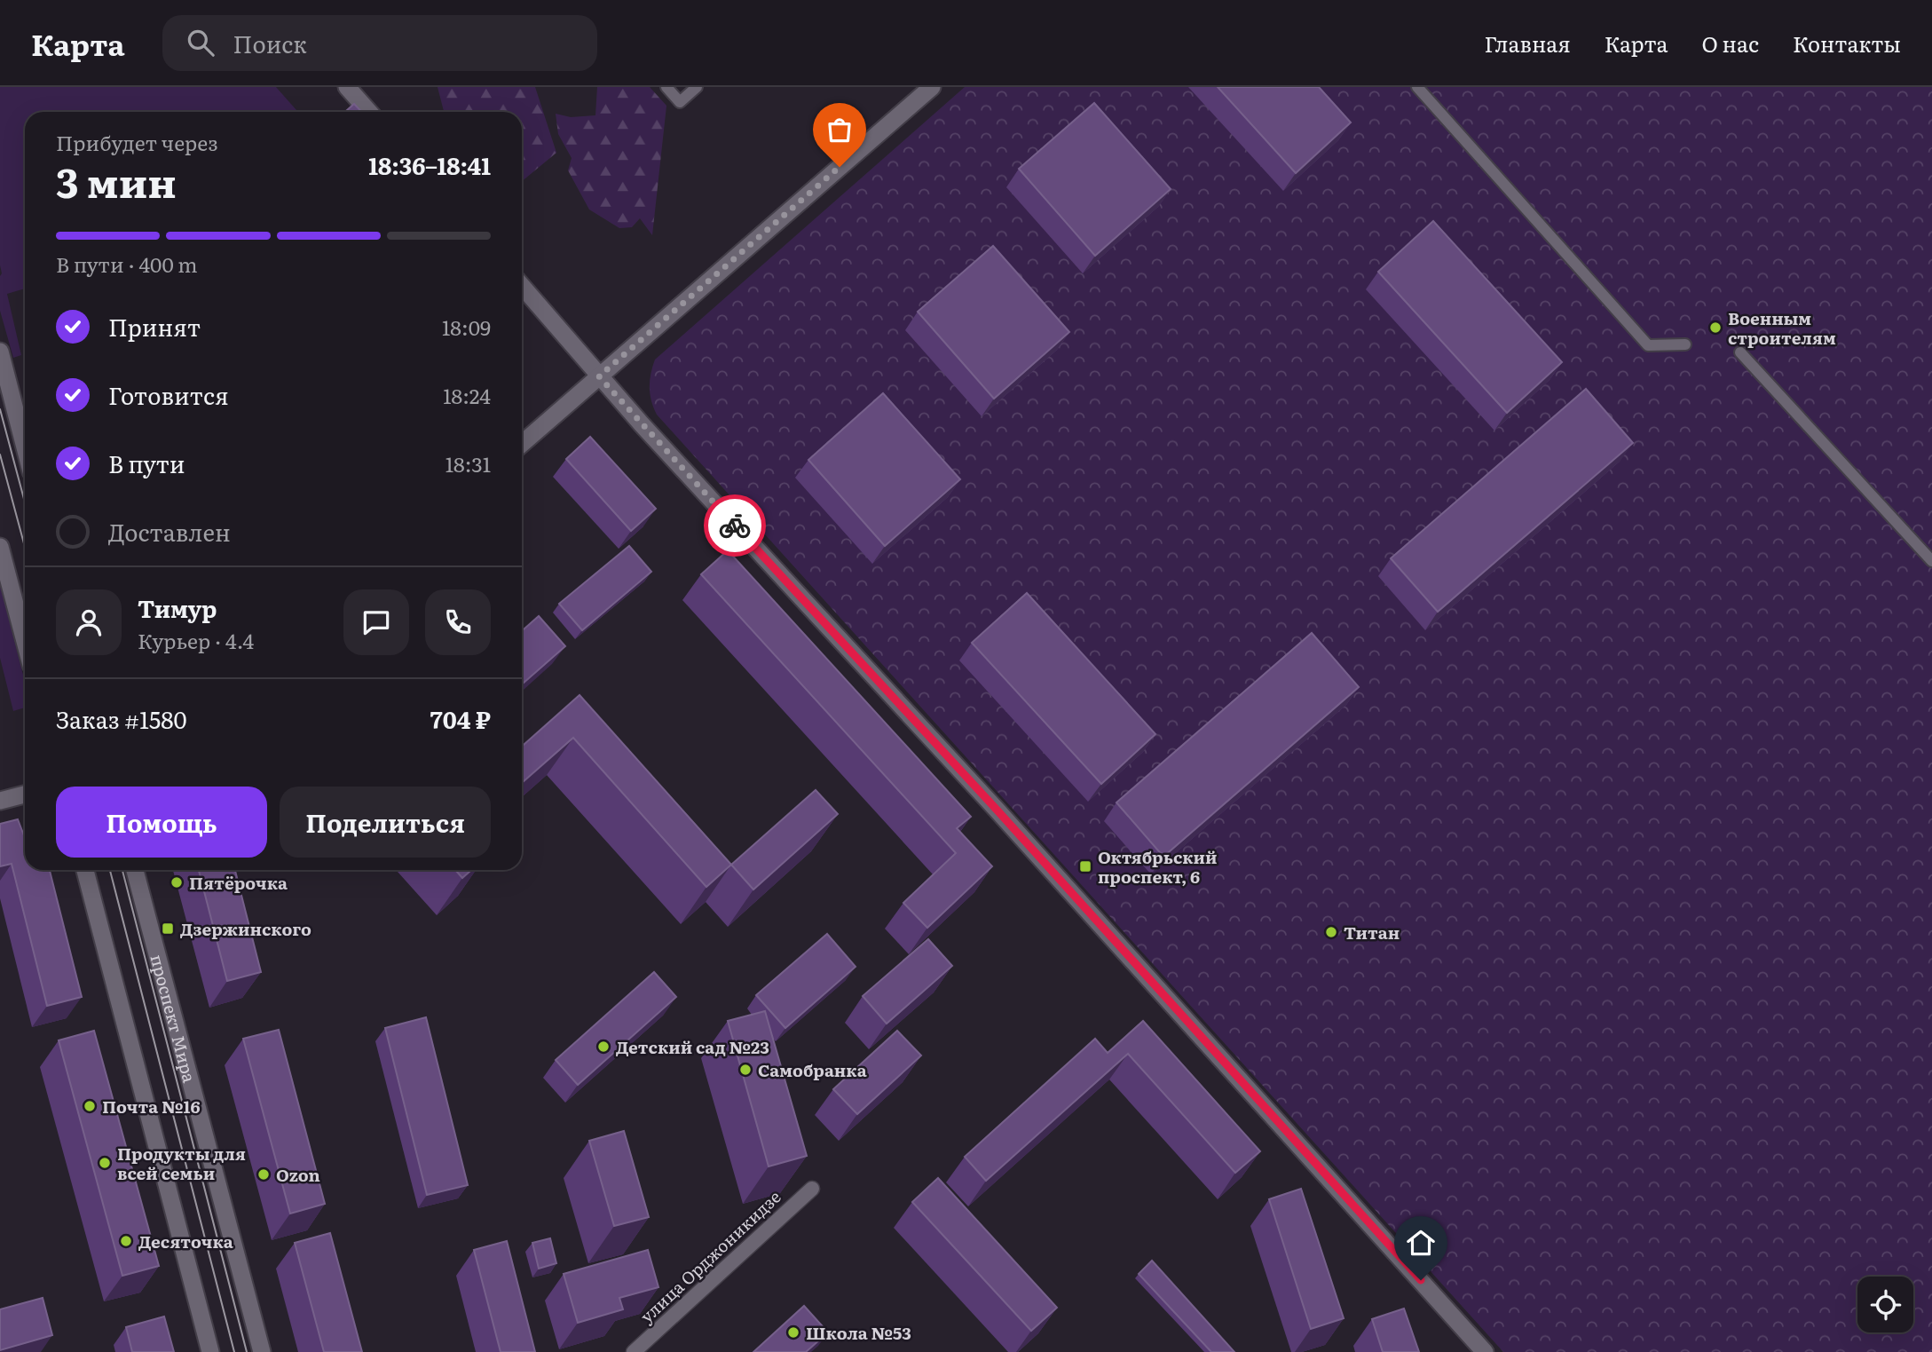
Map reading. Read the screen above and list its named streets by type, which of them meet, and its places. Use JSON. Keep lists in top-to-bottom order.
{
  "streets": {
    "street": ["проспект Мира", "улица Орджоникидзе"]
  },
  "places": {
    "other": [
      "Военным строителям",
      "Пятёрочка",
      "Титан",
      "Детский сад №23",
      "Самобранка",
      "Почта №16",
      "Продукты для всей семьи",
      "Ozon",
      "Десяточка",
      "Школа №53"
    ],
    "transit": ["Октябрьский проспект, 6", "Дзержинского"]
  },
  "page": {
    "header": "Карта",
    "search": "Поиск",
    "nav": [
      "Главная",
      "Карта",
      "О нас",
      "Контакты"
    ],
    "heading": ["3 мин", "Прибудет через", "18:36–18:41"],
    "panel": [
      "Тимур",
      "Курьер · 4.4",
      "Заказ #1580",
      "704 ₽"
    ],
    "bar": "В пути · 400 m",
    "list": [
      ["Принят", "18:09"],
      ["Готовится", "18:24"],
      ["В пути", "18:31"],
      "Доставлен"
    ],
    "buttons": ["Помощь", "Поделиться"]
  }
}
